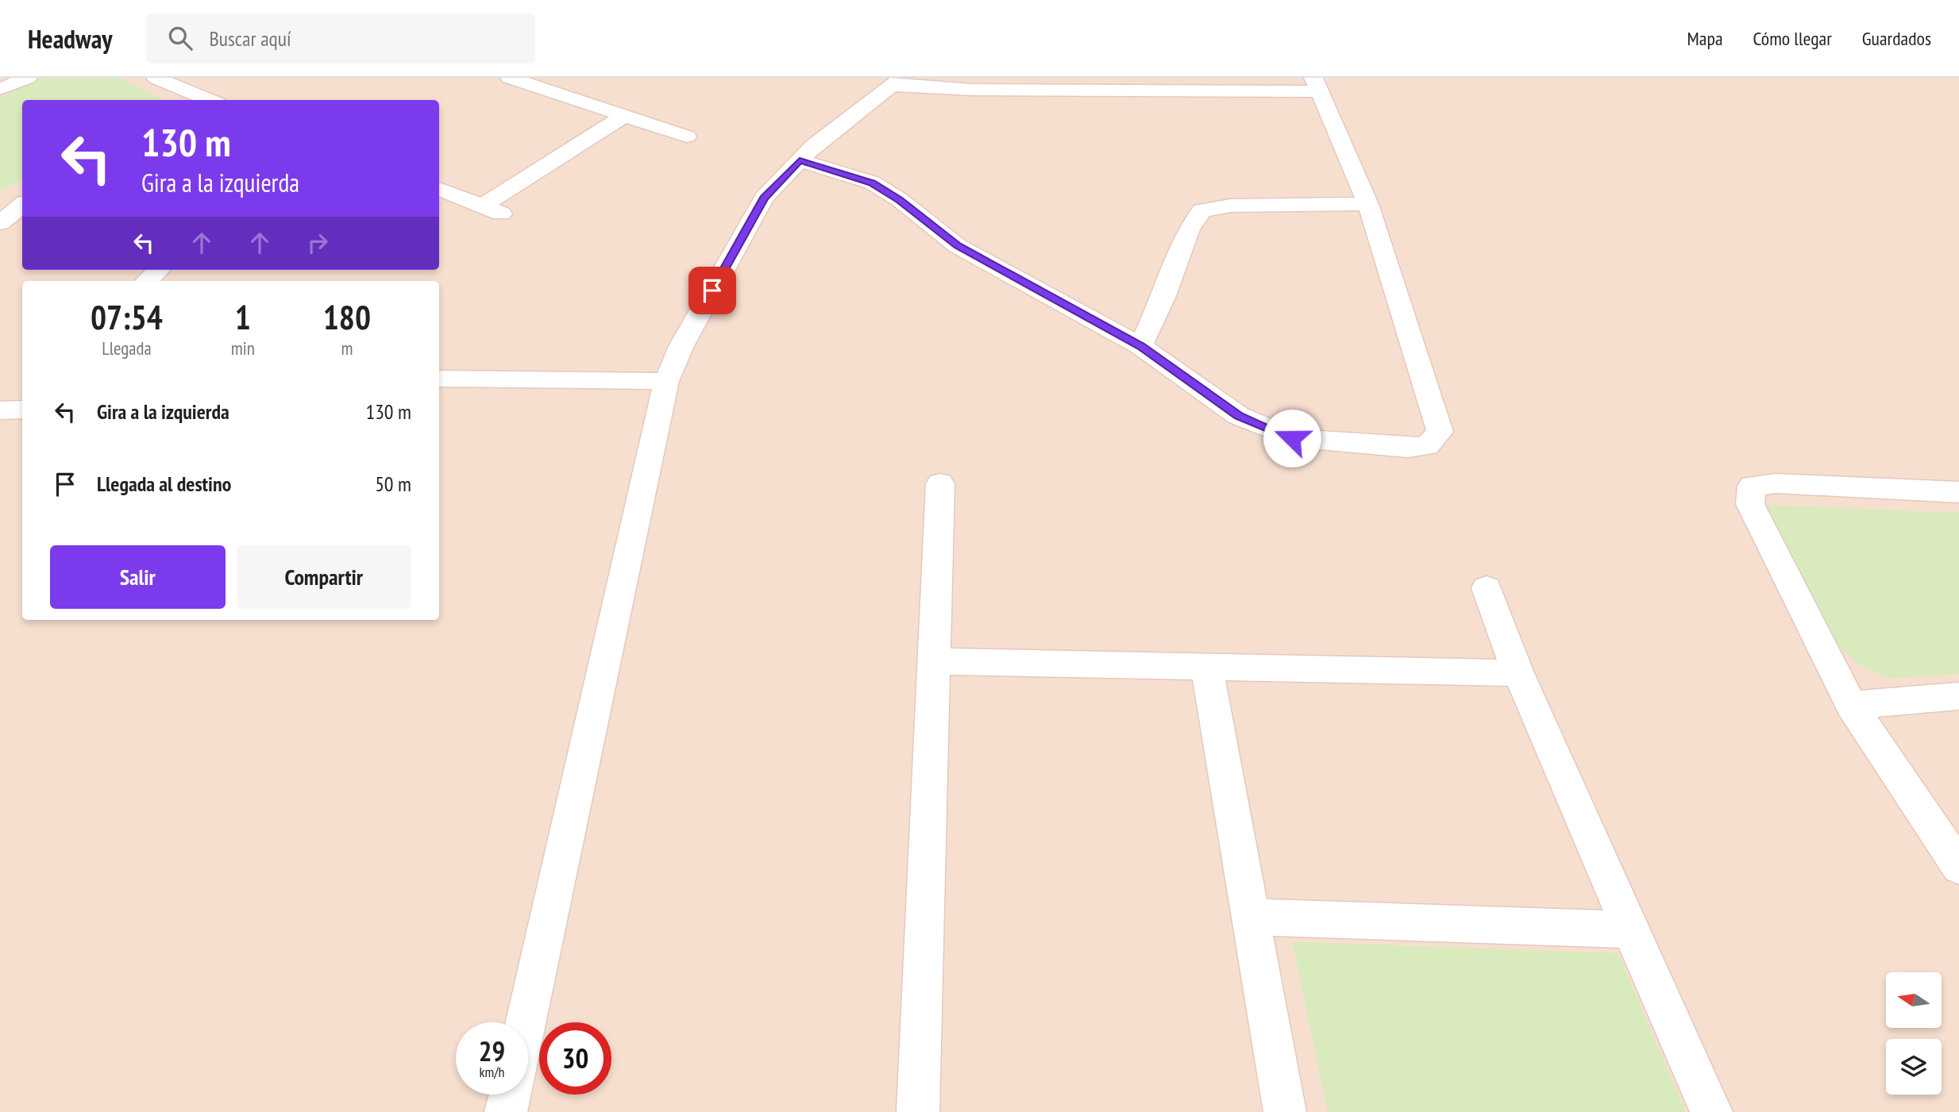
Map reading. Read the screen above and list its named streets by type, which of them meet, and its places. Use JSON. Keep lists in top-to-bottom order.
{
  "north": "left",
  "page": {
    "header": "Headway",
    "search": "Buscar aquí",
    "nav": ["Mapa", "Cómo llegar", "Guardados"],
    "turn": ["130 m", "Gira a la izquierda"],
    "eta": [
      "07:54",
      "Llegada",
      "1",
      "min",
      "180",
      "m"
    ],
    "list": [
      {
        "name": "Gira a la izquierda",
        "value": "130 m"
      },
      {
        "name": "Llegada al destino",
        "value": "50 m"
      }
    ],
    "buttons": ["Salir", "Compartir"],
    "speed": "29 km/h",
    "limit": "30"
  }
}
